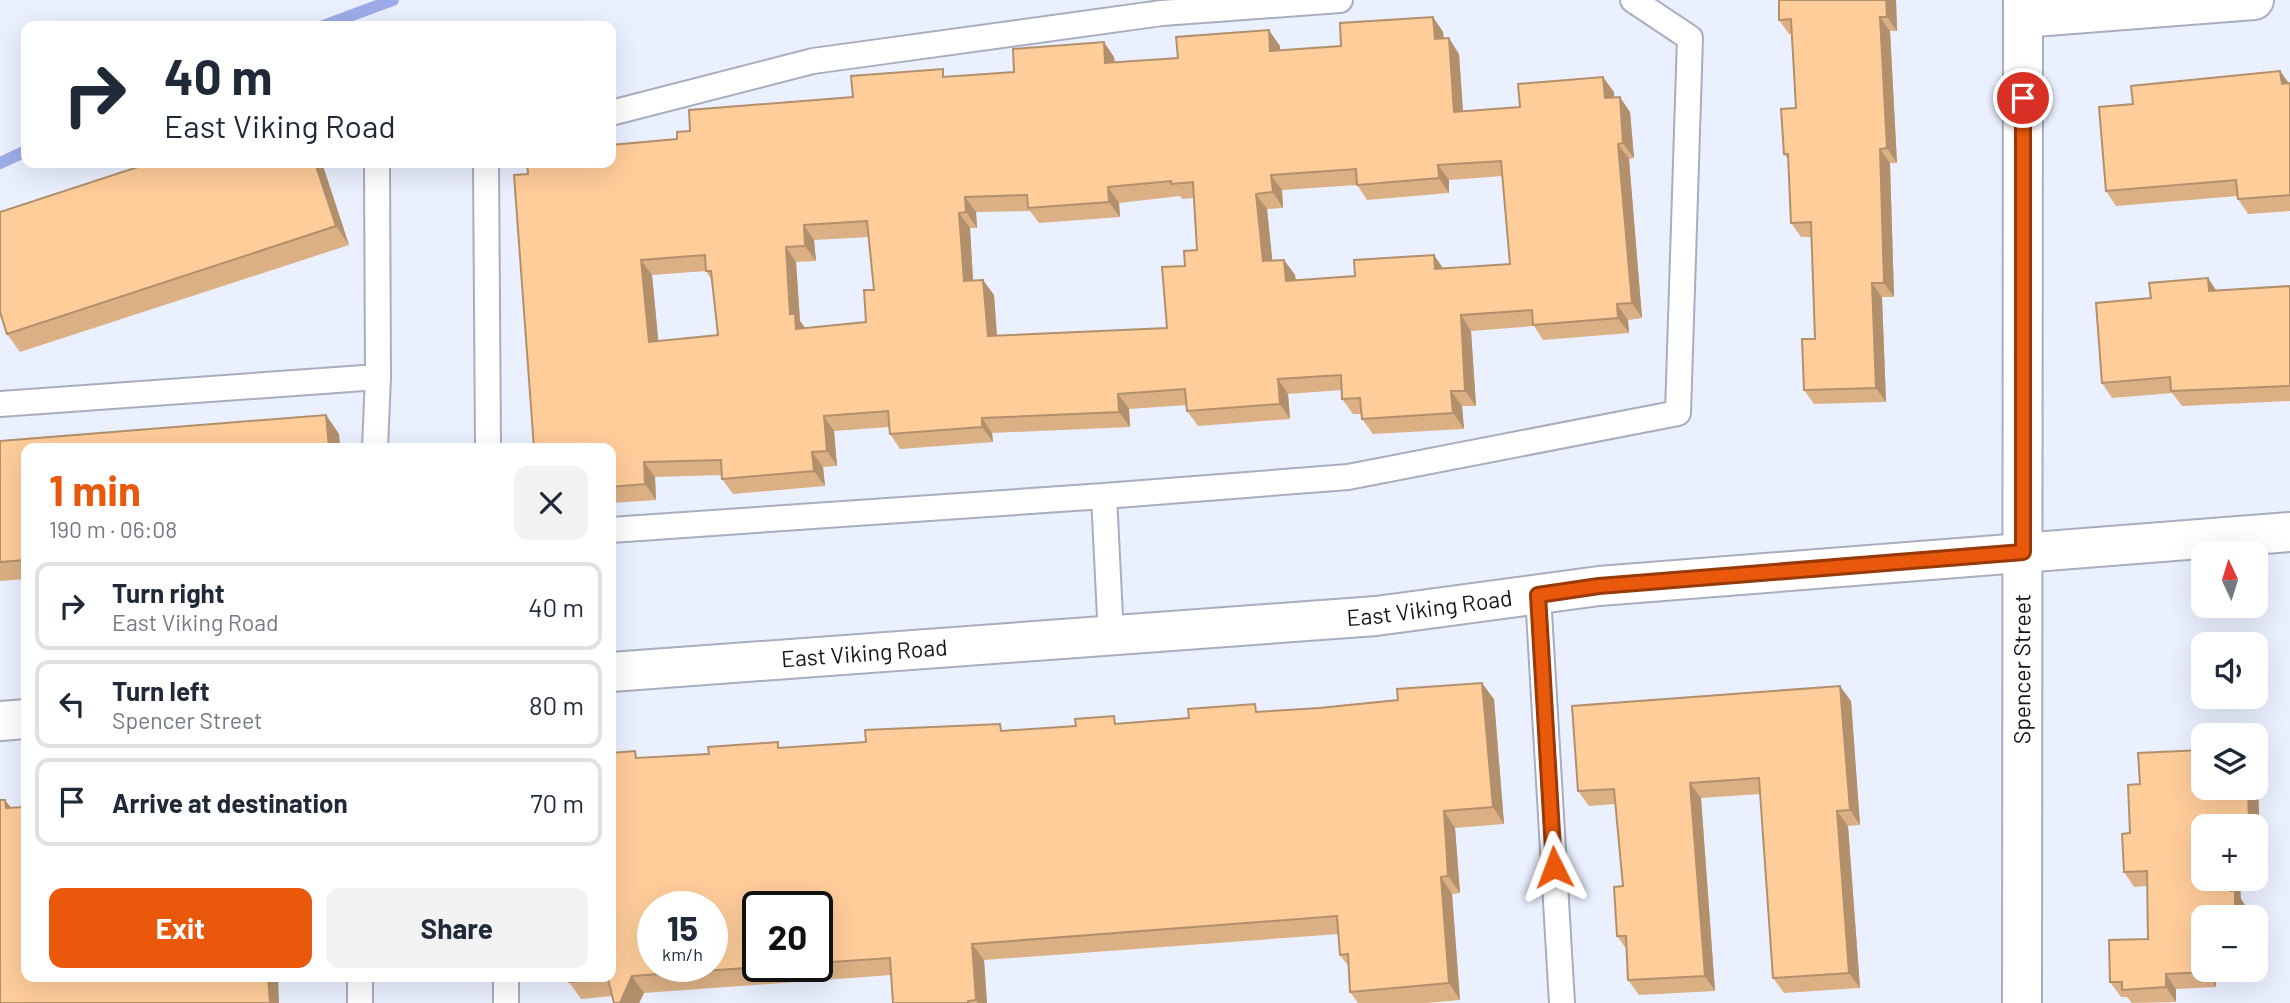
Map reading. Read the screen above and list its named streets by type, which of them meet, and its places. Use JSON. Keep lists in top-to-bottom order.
{
  "streets": {
    "street": ["East Viking Road", "Spencer Street"]
  },
  "crossings": [
    ["East Viking Road", "Spencer Street"]
  ],
  "north": "top",
  "page": {
    "turn": ["40 m", "East Viking Road"],
    "heading": ["1 min", "190 m · 06:08"],
    "map_buttons": ["+", "−"],
    "list": [
      {
        "name": "Turn right",
        "note": "East Viking Road",
        "value": "40 m"
      },
      {
        "name": "Turn left",
        "note": "Spencer Street",
        "value": "80 m"
      },
      {
        "name": "Arrive at destination",
        "value": "70 m"
      }
    ],
    "buttons": ["Exit", "Share"],
    "speed": "15 km/h",
    "limit": "20"
  }
}
